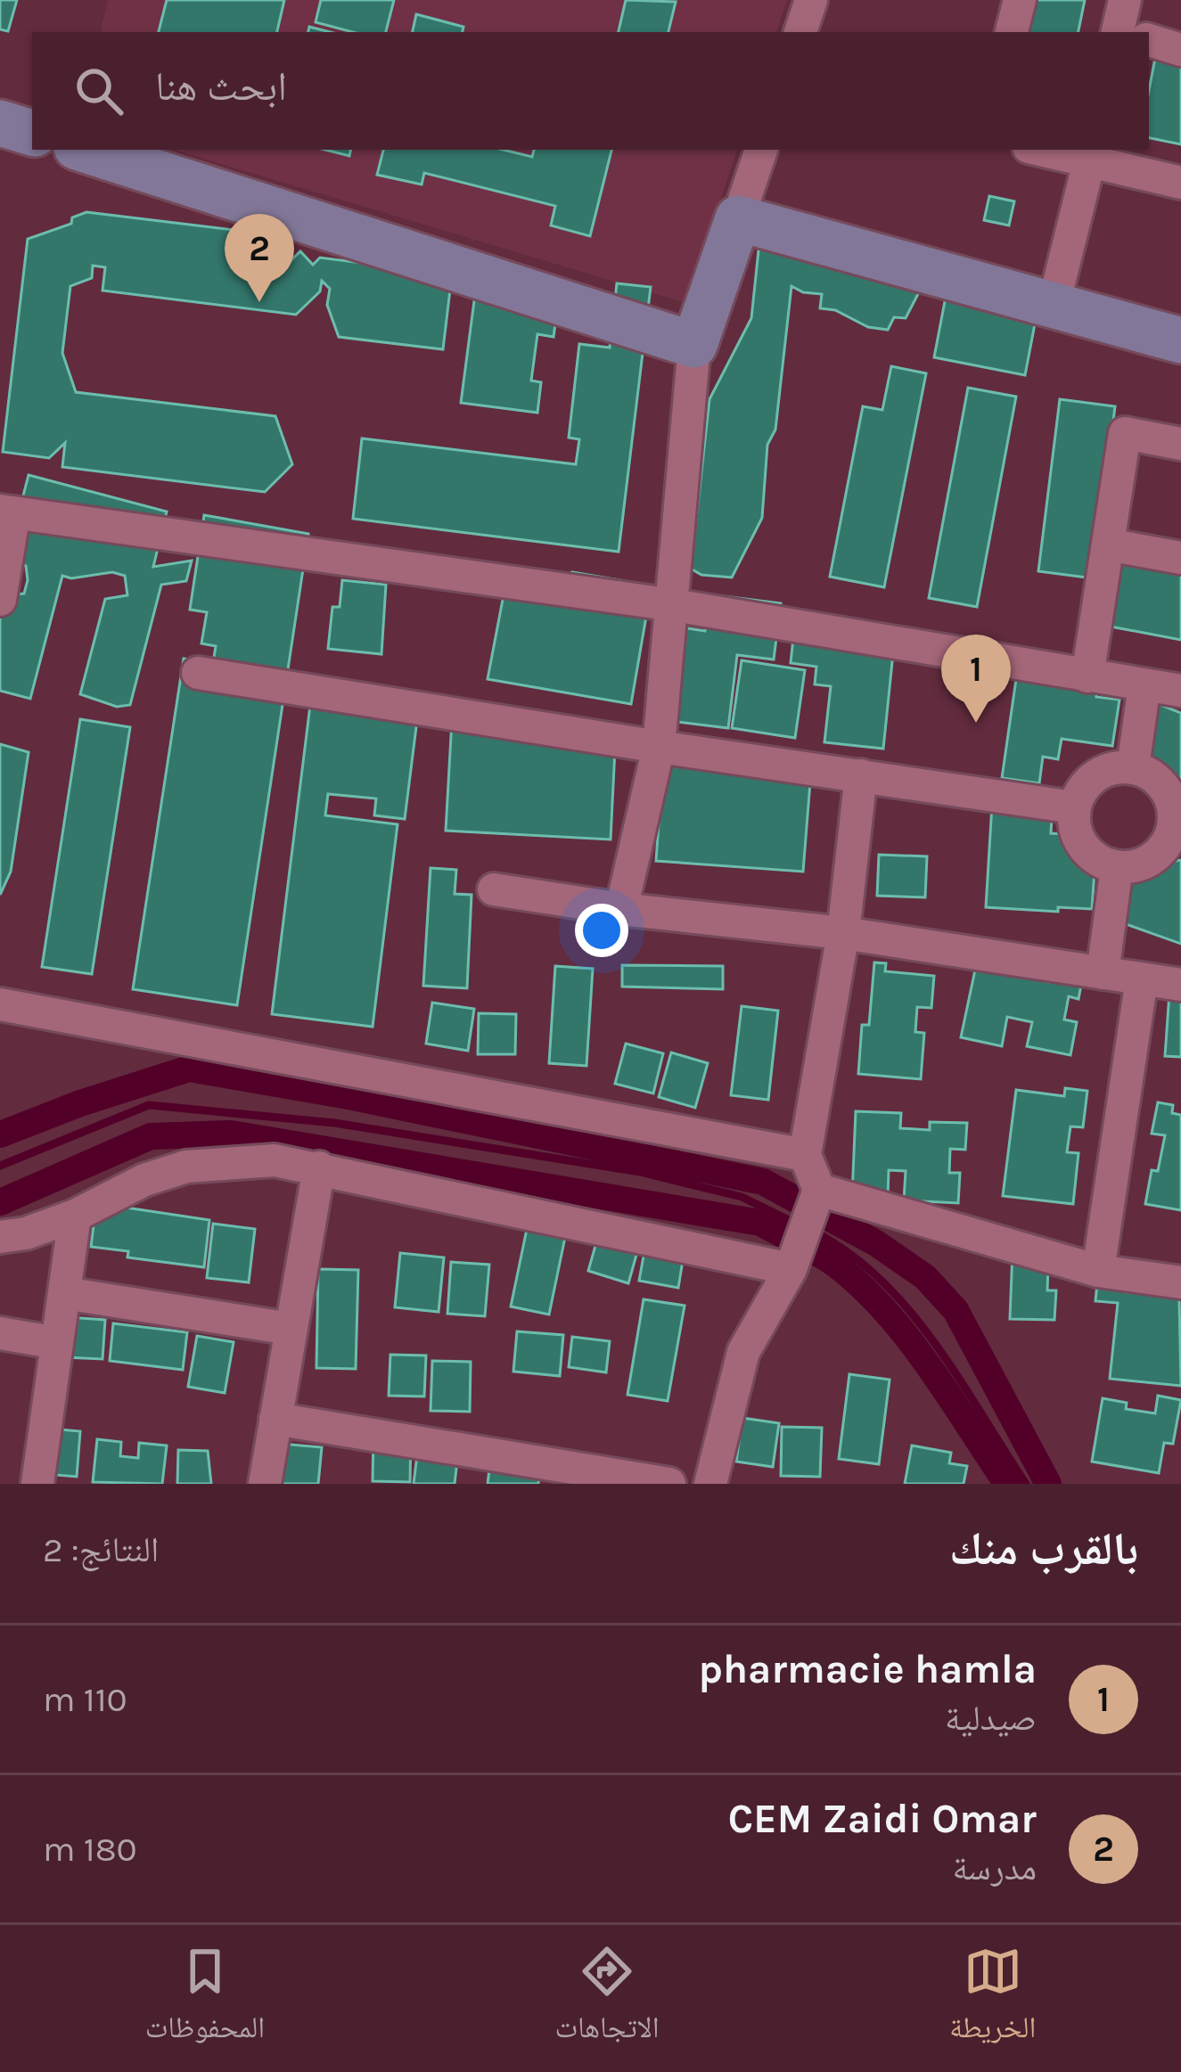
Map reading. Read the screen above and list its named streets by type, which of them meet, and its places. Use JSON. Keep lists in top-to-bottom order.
{
  "page": {
    "search": "ابحث هنا",
    "pins": ["2", "1"],
    "heading": ["بالقرب منك", "النتائج: 2"],
    "list": [
      {
        "mark": "1",
        "name": "pharmacie hamla",
        "note": "صيدلية",
        "value": "110 m"
      },
      {
        "mark": "2",
        "name": "CEM Zaidi Omar",
        "note": "مدرسة",
        "value": "180 m"
      }
    ],
    "nav": ["الخريطة", "الاتجاهات", "المحفوظات"]
  }
}
